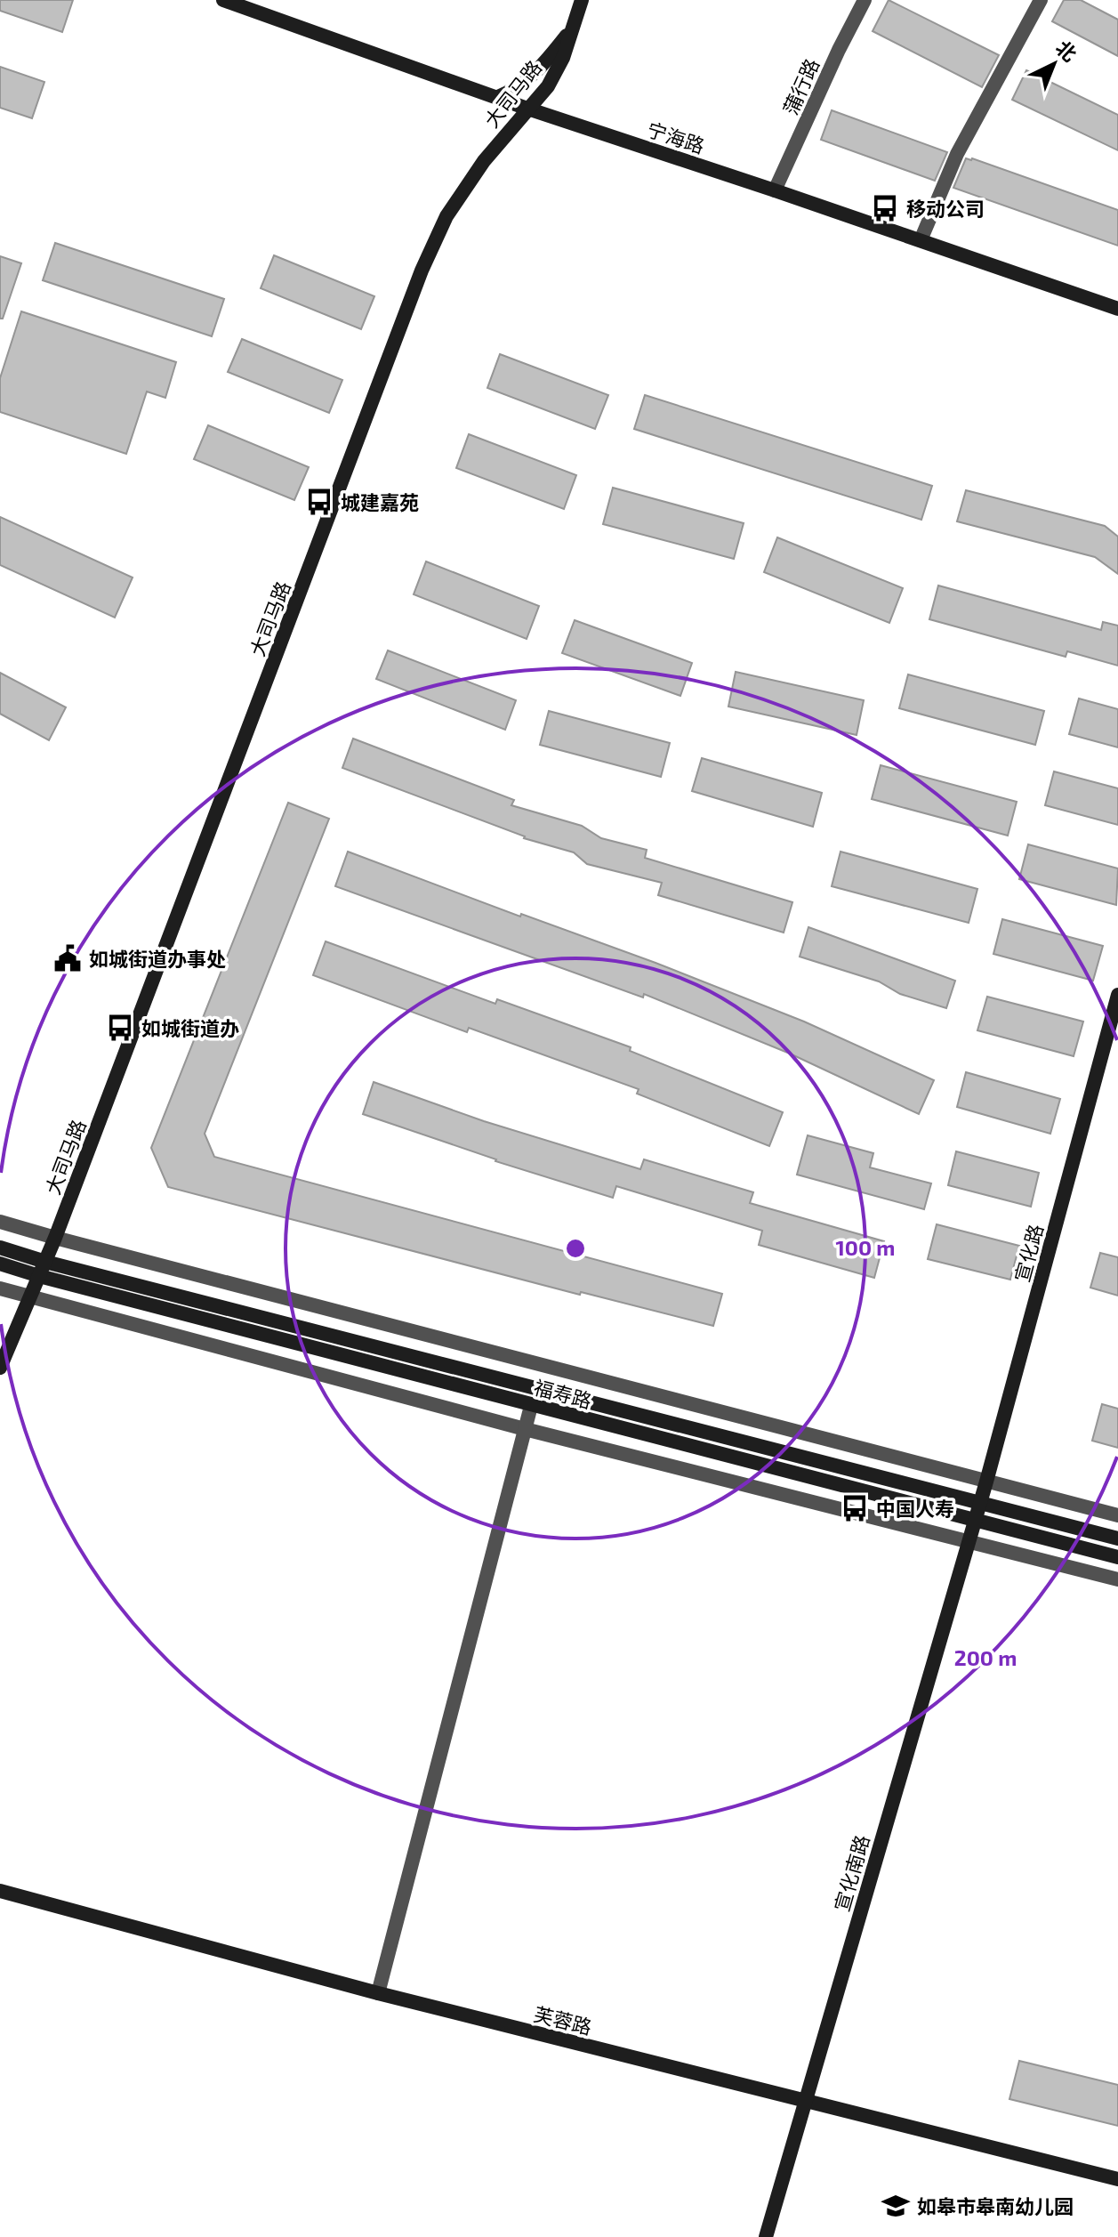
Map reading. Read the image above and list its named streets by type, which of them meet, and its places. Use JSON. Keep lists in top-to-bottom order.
{
  "streets": {
    "street": [
      "蒲行路",
      "大司马路",
      "宁海路",
      "宣化路",
      "福寿路",
      "宣化南路",
      "芙蓉路"
    ]
  },
  "crossings": [
    ["蒲行路", "宁海路"],
    ["大司马路", "宁海路"],
    ["大司马路", "福寿路"],
    ["宣化路", "福寿路"],
    ["宣化路", "宣化南路"],
    ["福寿路", "宣化南路"],
    ["宣化南路", "芙蓉路"]
  ],
  "places": {
    "bus stop": [
      "移动公司",
      "城建嘉苑",
      "如城街道办",
      "中国人寿"
    ],
    "public building": ["如城街道办事处"],
    "school or university": ["如皋市皋南幼儿园"]
  },
  "north": "top right",
  "rings": ["100 m", "200 m"]
}
